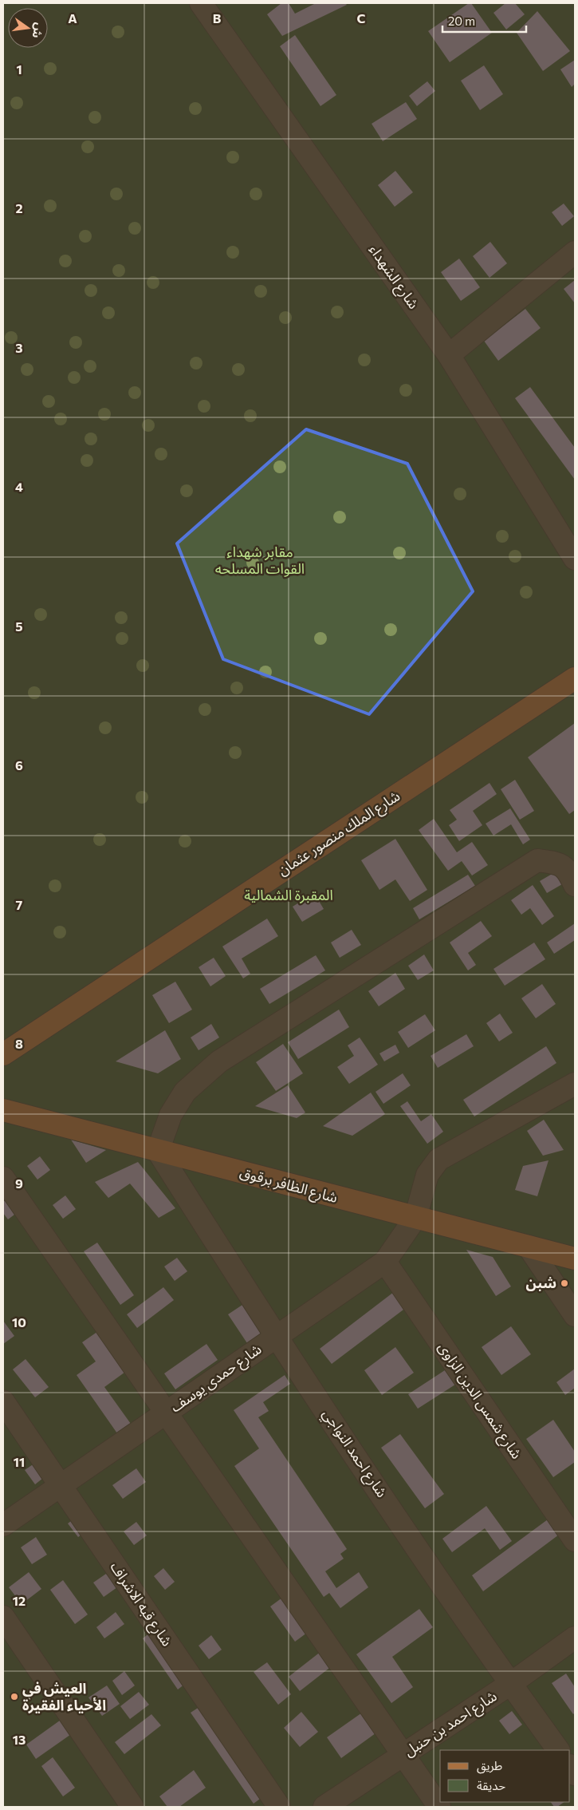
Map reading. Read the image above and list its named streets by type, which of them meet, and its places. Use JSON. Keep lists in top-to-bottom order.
{
  "streets": {
    "main road": ["شارع الملك منصور عثمان", "شارع الظافر برقوق"],
    "street": [
      "شارع الشهداء",
      "شارع حمدى يوسف",
      "شارع شمس الدين الزاوى",
      "شارع احمد النواجي",
      "شارع قبه الاشراف",
      "شارع احمد بن حنبل"
    ]
  },
  "crossings": [
    ["شارع الظافر برقوق", "شارع حمدى يوسف"],
    ["شارع الظافر برقوق", "شارع احمد النواجي"],
    ["شارع حمدى يوسف", "شارع شمس الدين الزاوى"],
    ["شارع حمدى يوسف", "شارع احمد النواجي"],
    ["شارع حمدى يوسف", "شارع قبه الاشراف"],
    ["شارع احمد النواجي", "شارع احمد بن حنبل"]
  ],
  "parks": ["مقابر شهداء القوات المسلحه", "المقبرة الشمالية"],
  "places": ["شبن", "العيش في الأحياء الفقيرة"],
  "legend": ["طريق", "حديقة"],
  "scale_bar": "20 m",
  "north": "right",
  "grid": {
    "columns": ["A", "B", "C"],
    "rows": [
      "1",
      "2",
      "3",
      "4",
      "5",
      "6",
      "7",
      "8",
      "9",
      "10",
      "11",
      "12",
      "13"
    ]
  }
}
